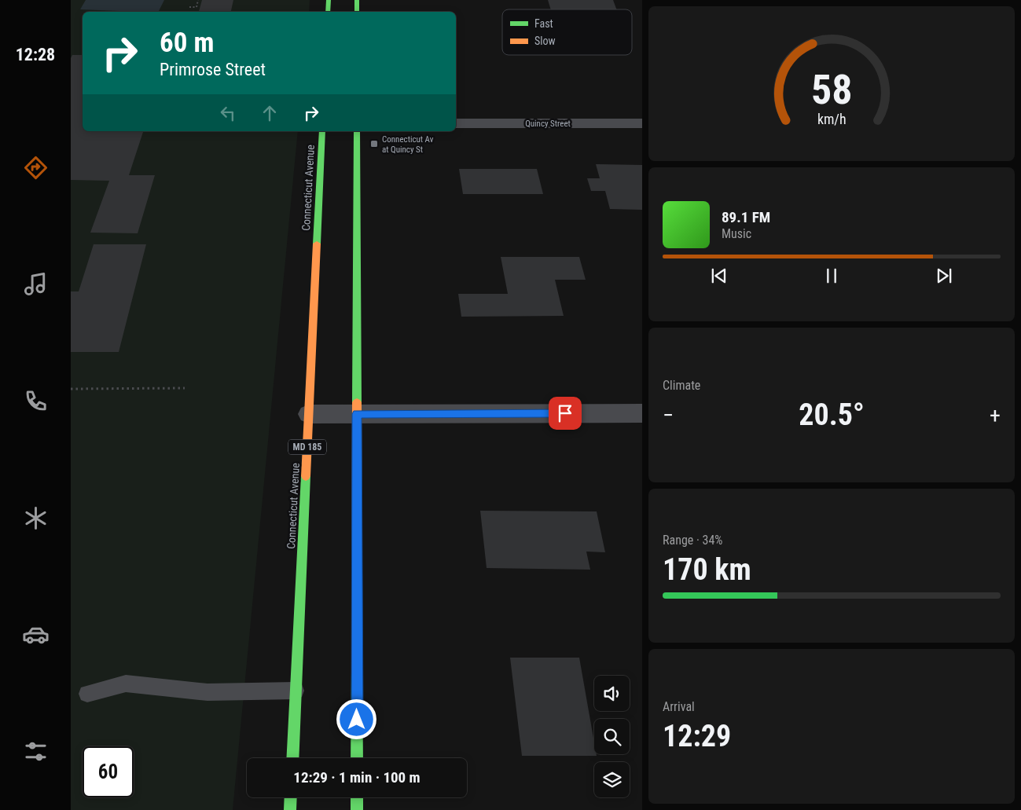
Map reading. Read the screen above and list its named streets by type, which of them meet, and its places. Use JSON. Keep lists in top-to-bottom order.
{
  "streets": {
    "main road": ["Connecticut Avenue", "MD 185"],
    "street": ["Quincy Street"]
  },
  "places": {
    "transit": ["Connecticut Av at Quincy St"]
  },
  "legend": ["Fast", "Slow"],
  "page": {
    "tabs": "12:28",
    "turn": ["60 m", "Primrose Street"],
    "song": ["89.1 FM", "Music"],
    "tile": [
      "Climate",
      ["Range · 34%", "170 km"],
      ["Arrival", "12:29"]
    ],
    "heat": ["−", "20.5°", "+"],
    "limit": "60",
    "trip": "12:29 · 1 min · 100 m",
    "gauge": ["58", "km/h"]
  }
}
